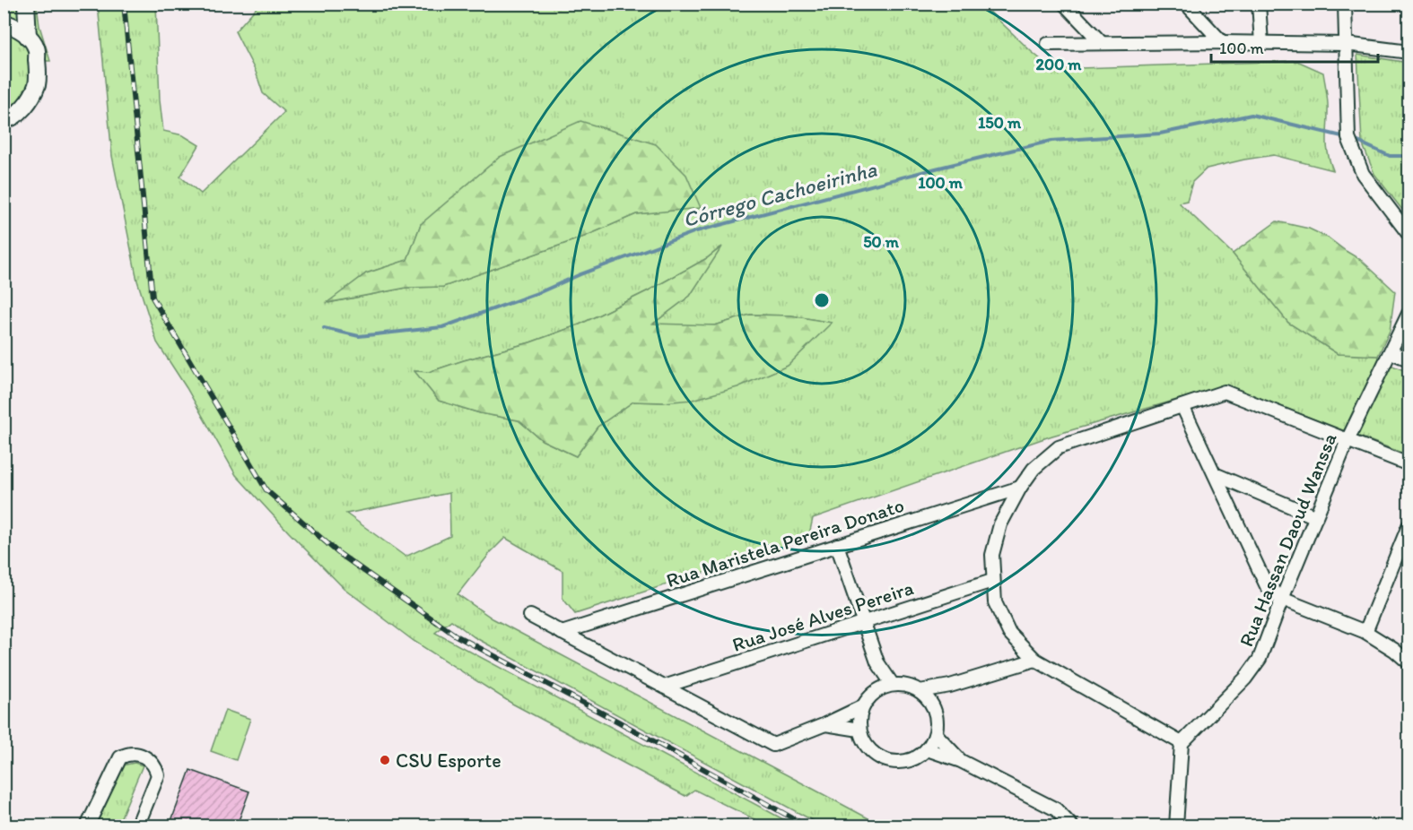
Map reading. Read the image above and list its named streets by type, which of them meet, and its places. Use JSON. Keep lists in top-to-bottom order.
{
  "streets": {
    "street": ["Rua Hassan Daoud Wanssa", "Rua Maristela Pereira Donato", "Rua José Alves Pereira"]
  },
  "water": ["Córrego Cachoeirinha"],
  "places": ["CSU Esporte"],
  "scale_bar": "100 m",
  "rings": [
    "200 m",
    "150 m",
    "100 m",
    "50 m"
  ]
}
